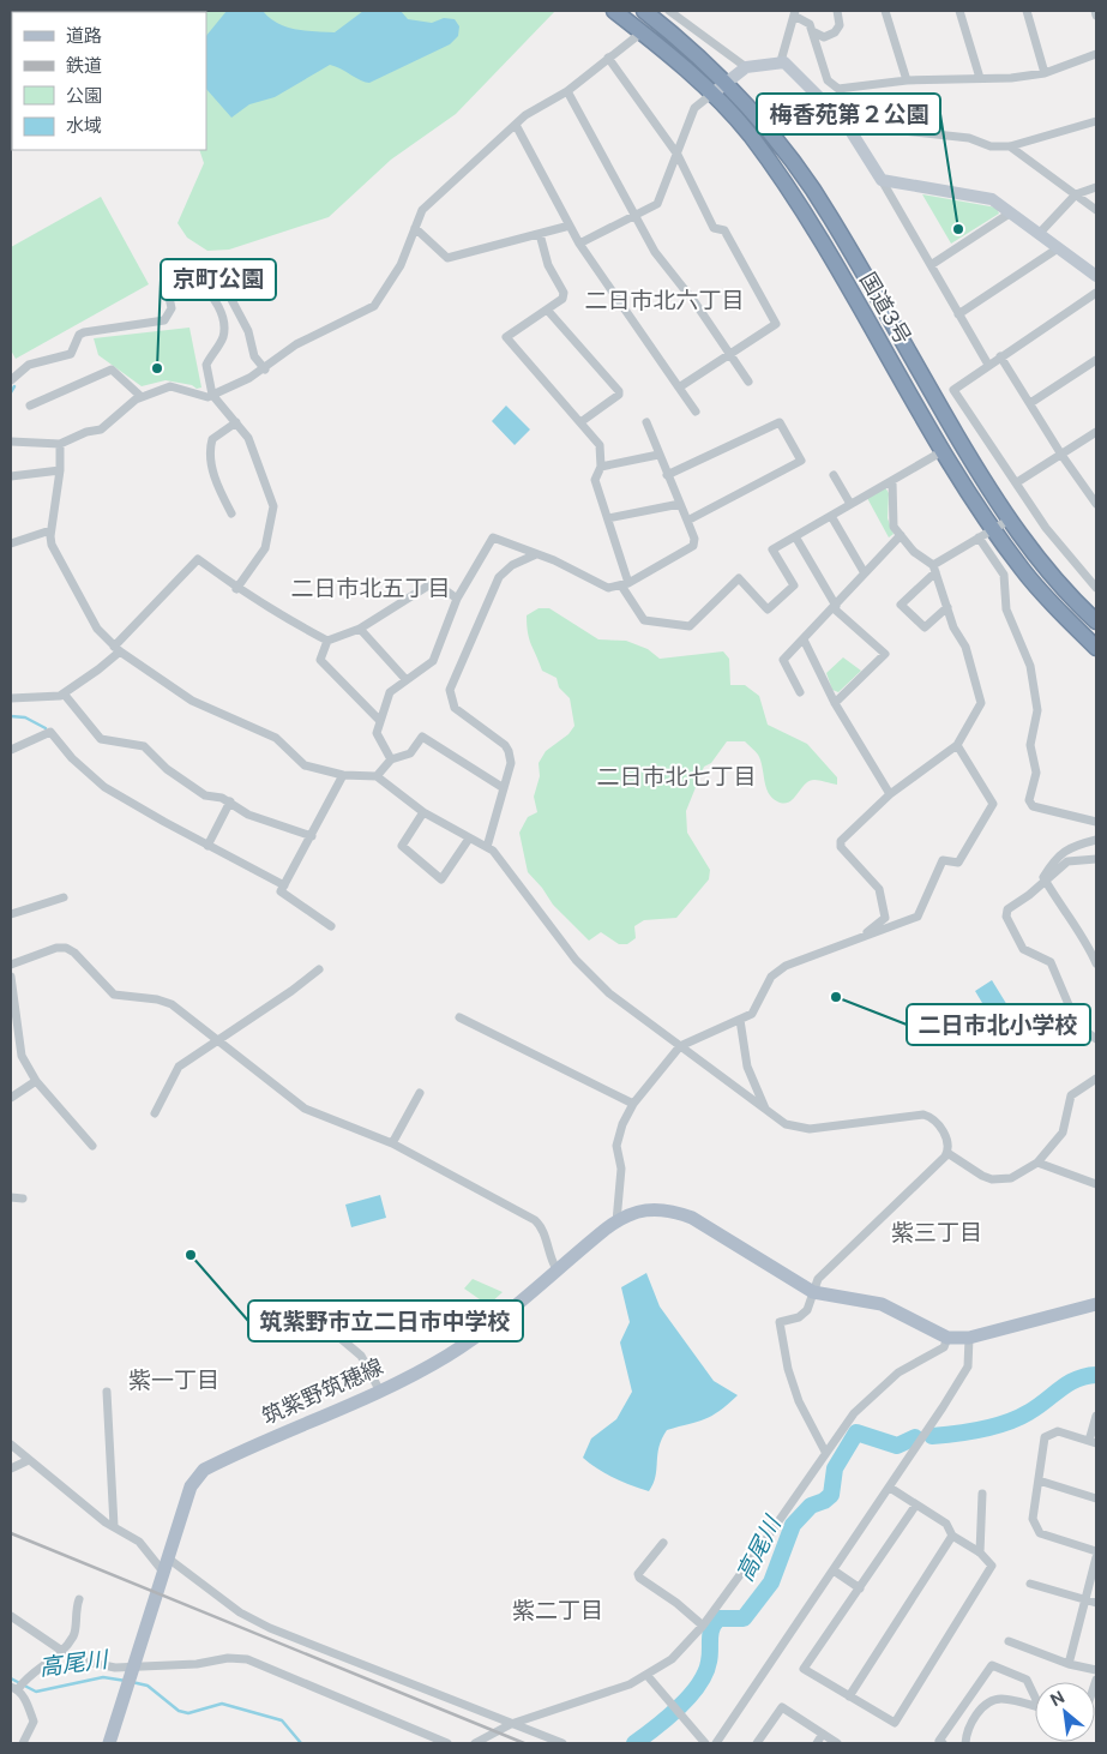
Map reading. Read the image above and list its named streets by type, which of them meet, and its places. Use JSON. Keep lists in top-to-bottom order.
{
  "streets": {
    "highway": ["国道3号"],
    "main road": ["筑紫野筑穂線"]
  },
  "districts": [
    "二日市北六丁目",
    "二日市北五丁目",
    "二日市北七丁目",
    "紫三丁目",
    "紫一丁目",
    "紫二丁目"
  ],
  "water": ["高尾川"],
  "places": [
    "梅香苑第２公園",
    "京町公園",
    "二日市北小学校",
    "筑紫野市立二日市中学校"
  ],
  "legend": [
    "道路",
    "鉄道",
    "公園",
    "水域"
  ],
  "north": "top left"
}
